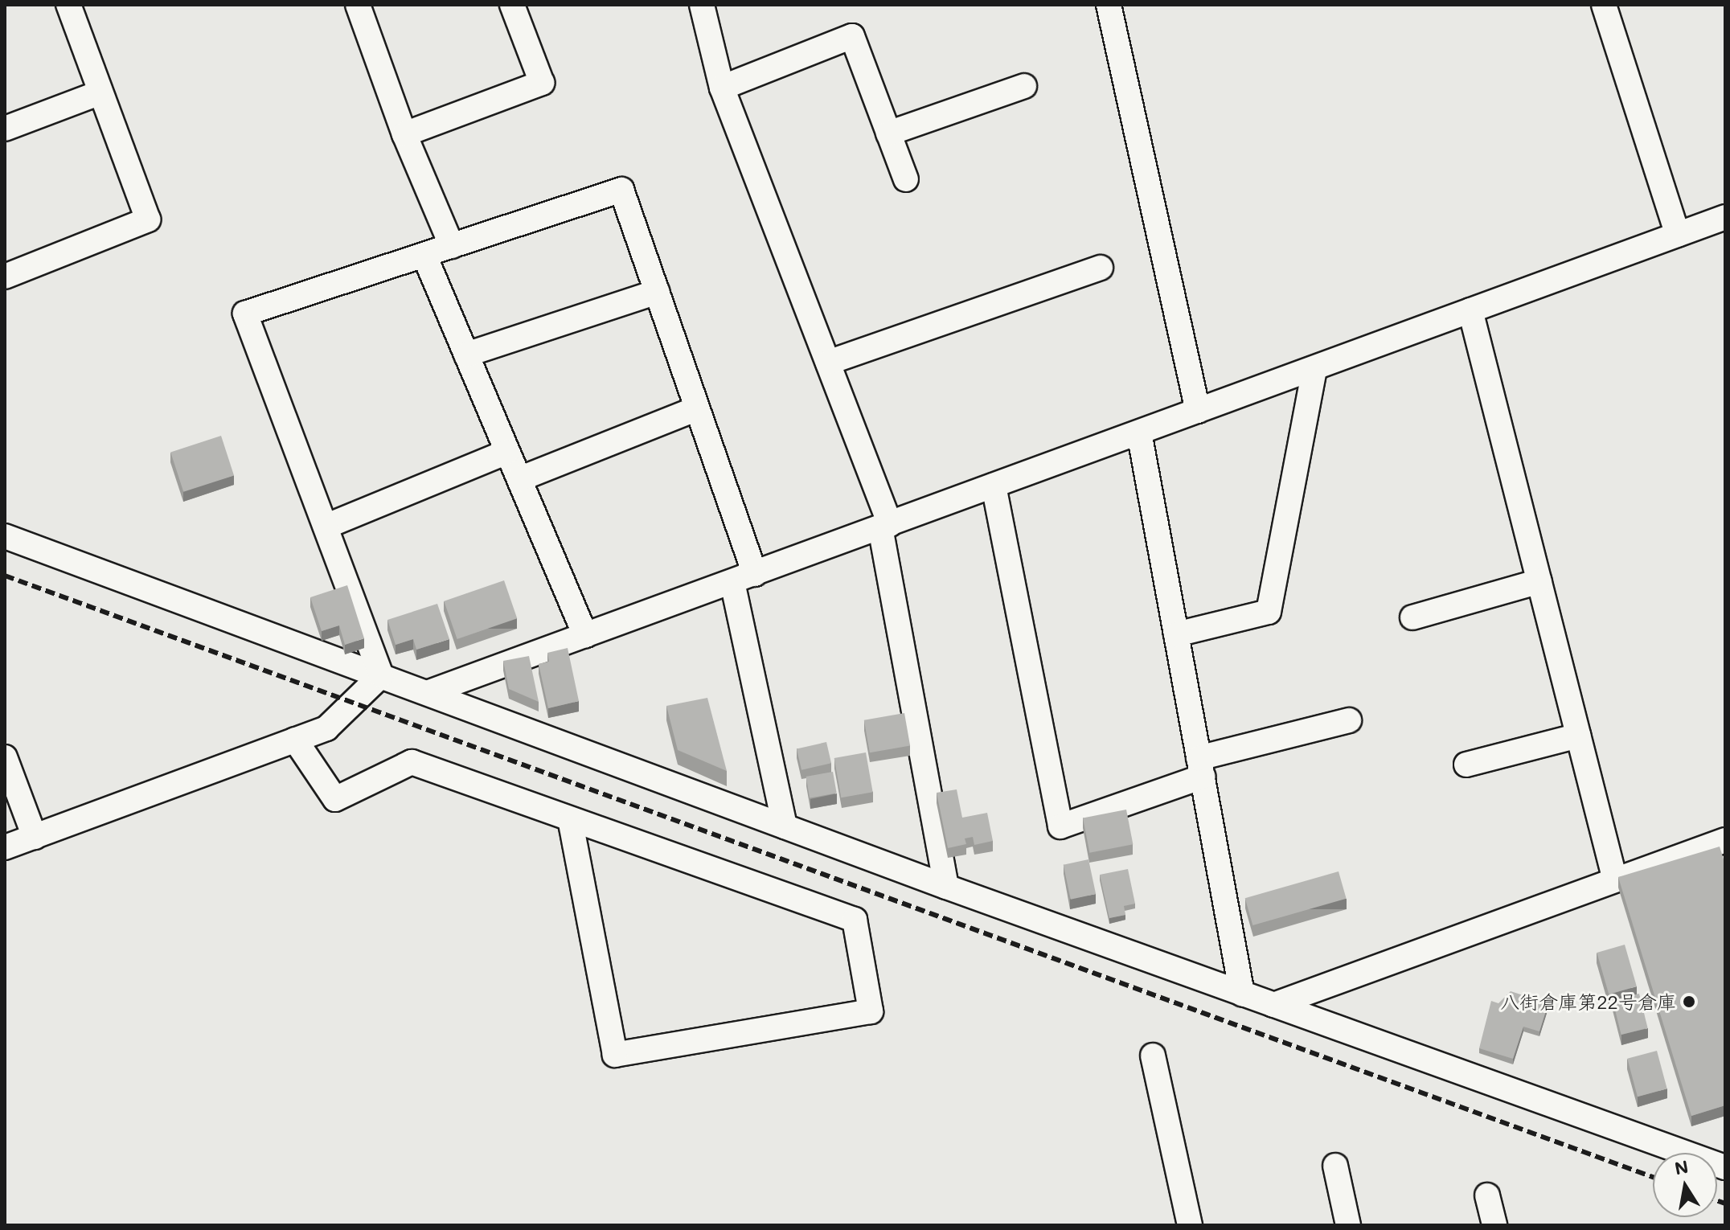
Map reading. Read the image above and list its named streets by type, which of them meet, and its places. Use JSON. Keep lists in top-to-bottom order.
{
  "places": ["八街倉庫第22号倉庫"],
  "north": "top"
}
